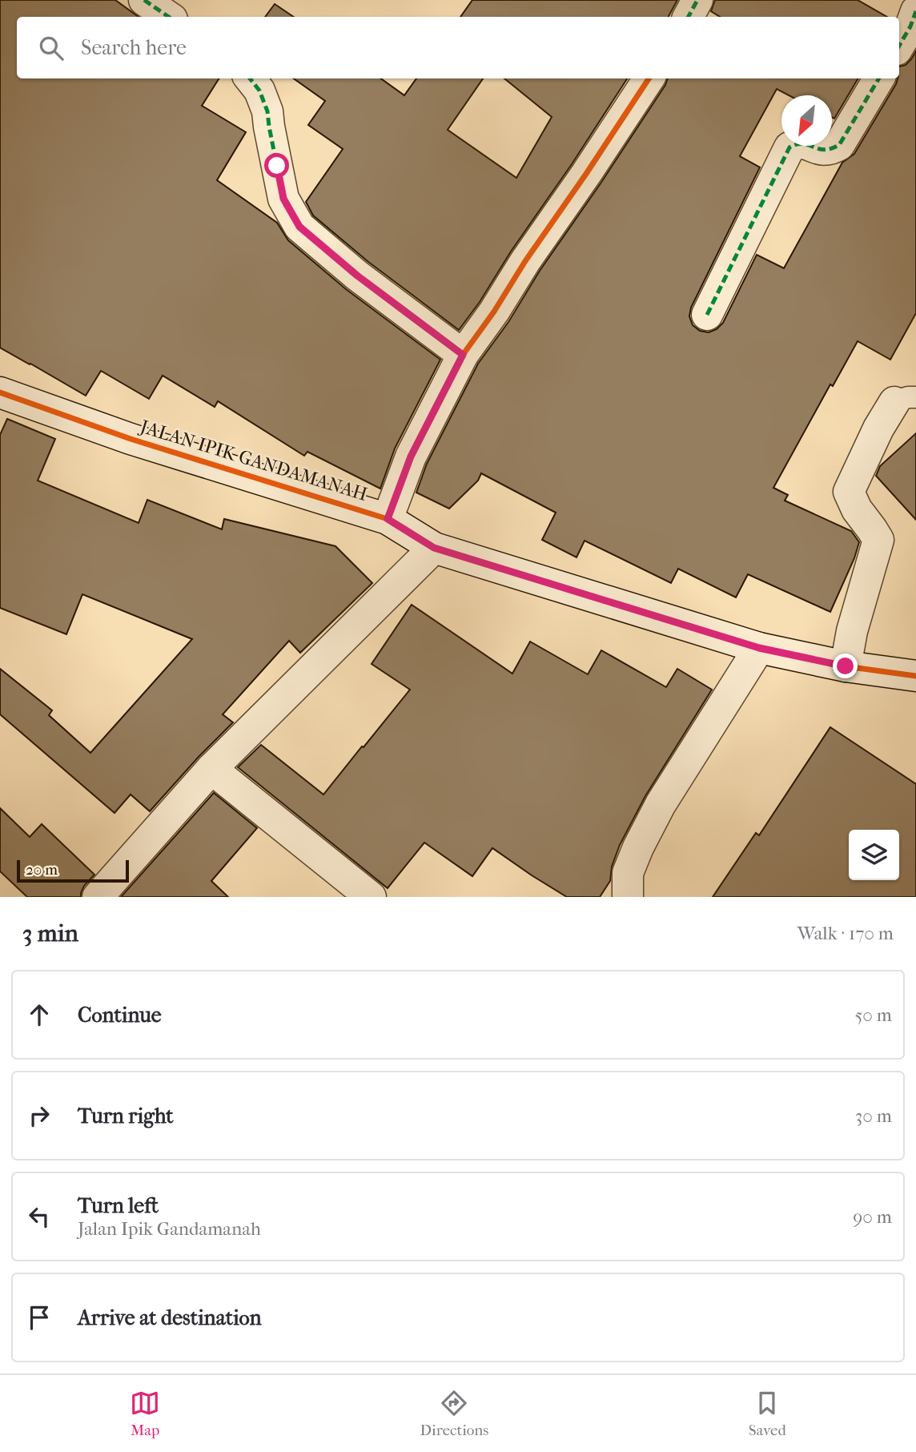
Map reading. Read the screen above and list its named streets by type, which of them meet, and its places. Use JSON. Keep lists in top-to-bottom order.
{
  "streets": {
    "street": ["JALAN IPIK GANDAMANAH"]
  },
  "scale_bar": "20 m",
  "north": "bottom left",
  "page": {
    "search": "Search here",
    "scale": "20 m",
    "heading": ["3 min", "Walk · 170 m"],
    "list": [
      ["Continue", "50 m"],
      ["Turn right", "30 m"],
      ["Turn left", "Jalan Ipik Gandamanah", "90 m"],
      "Arrive at destination"
    ],
    "nav": ["Map", "Directions", "Saved"]
  }
}
